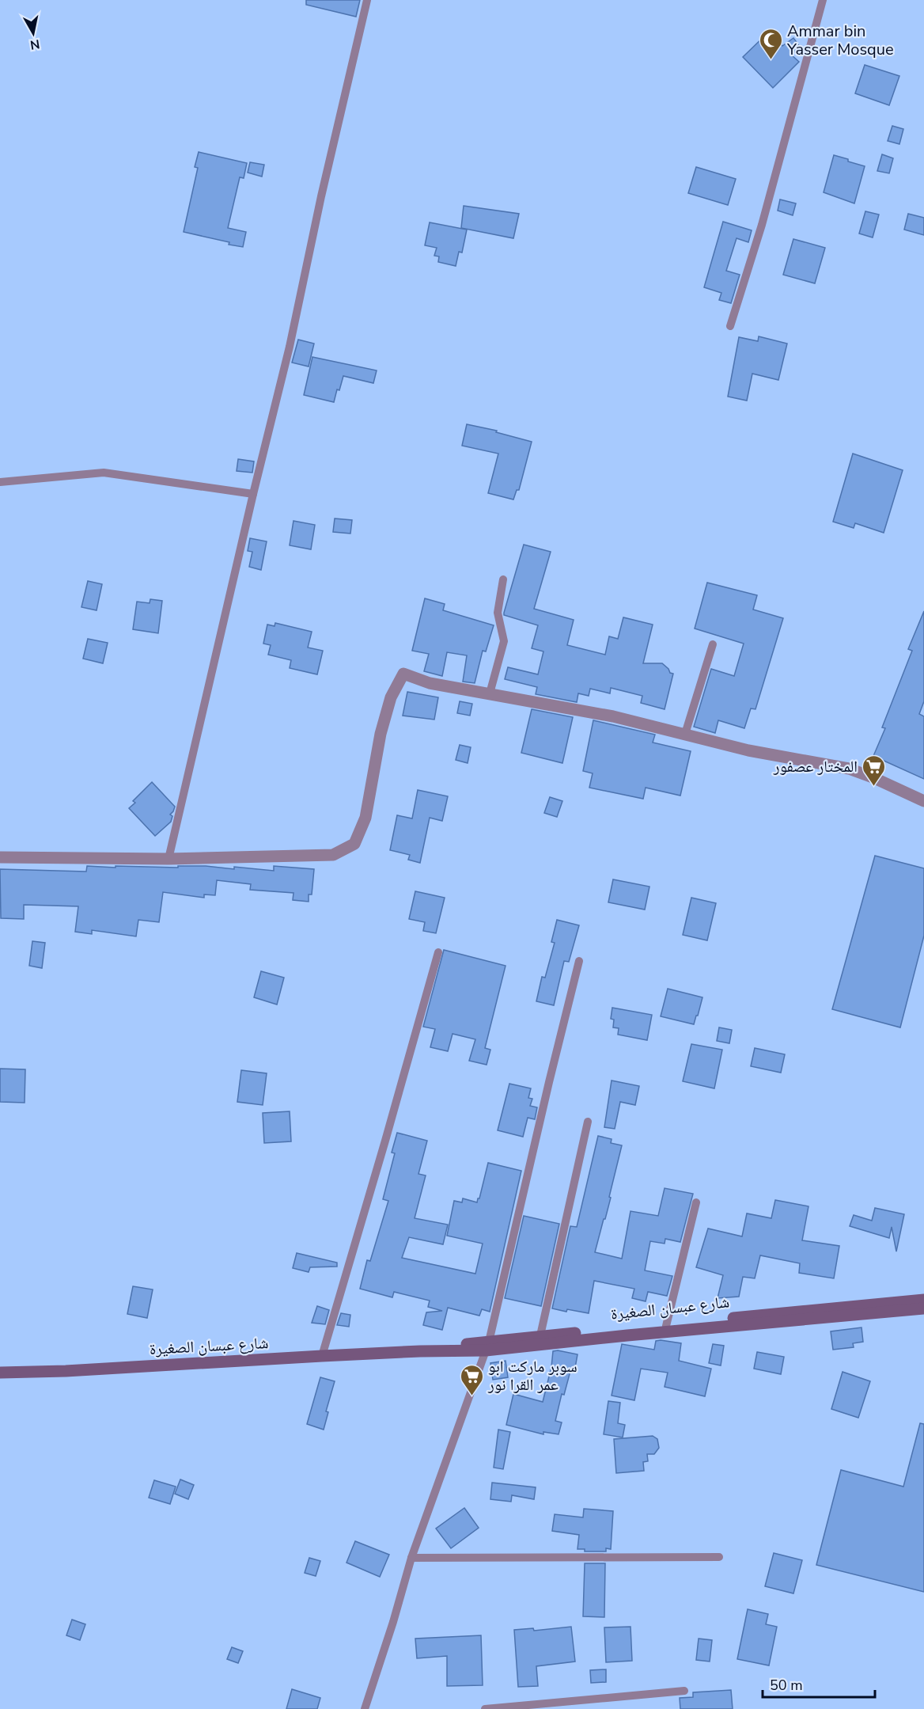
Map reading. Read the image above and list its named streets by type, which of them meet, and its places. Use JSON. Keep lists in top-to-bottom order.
{
  "streets": {
    "street": ["شارع عبسان الصغيرة"]
  },
  "places": {
    "mosque": ["Ammar bin Yasser Mosque"],
    "supermarket": ["المختار عصفور", "سوبر ماركت ابو عمر القرا نور"]
  },
  "scale_bar": "50 m",
  "north": "bottom"
}
